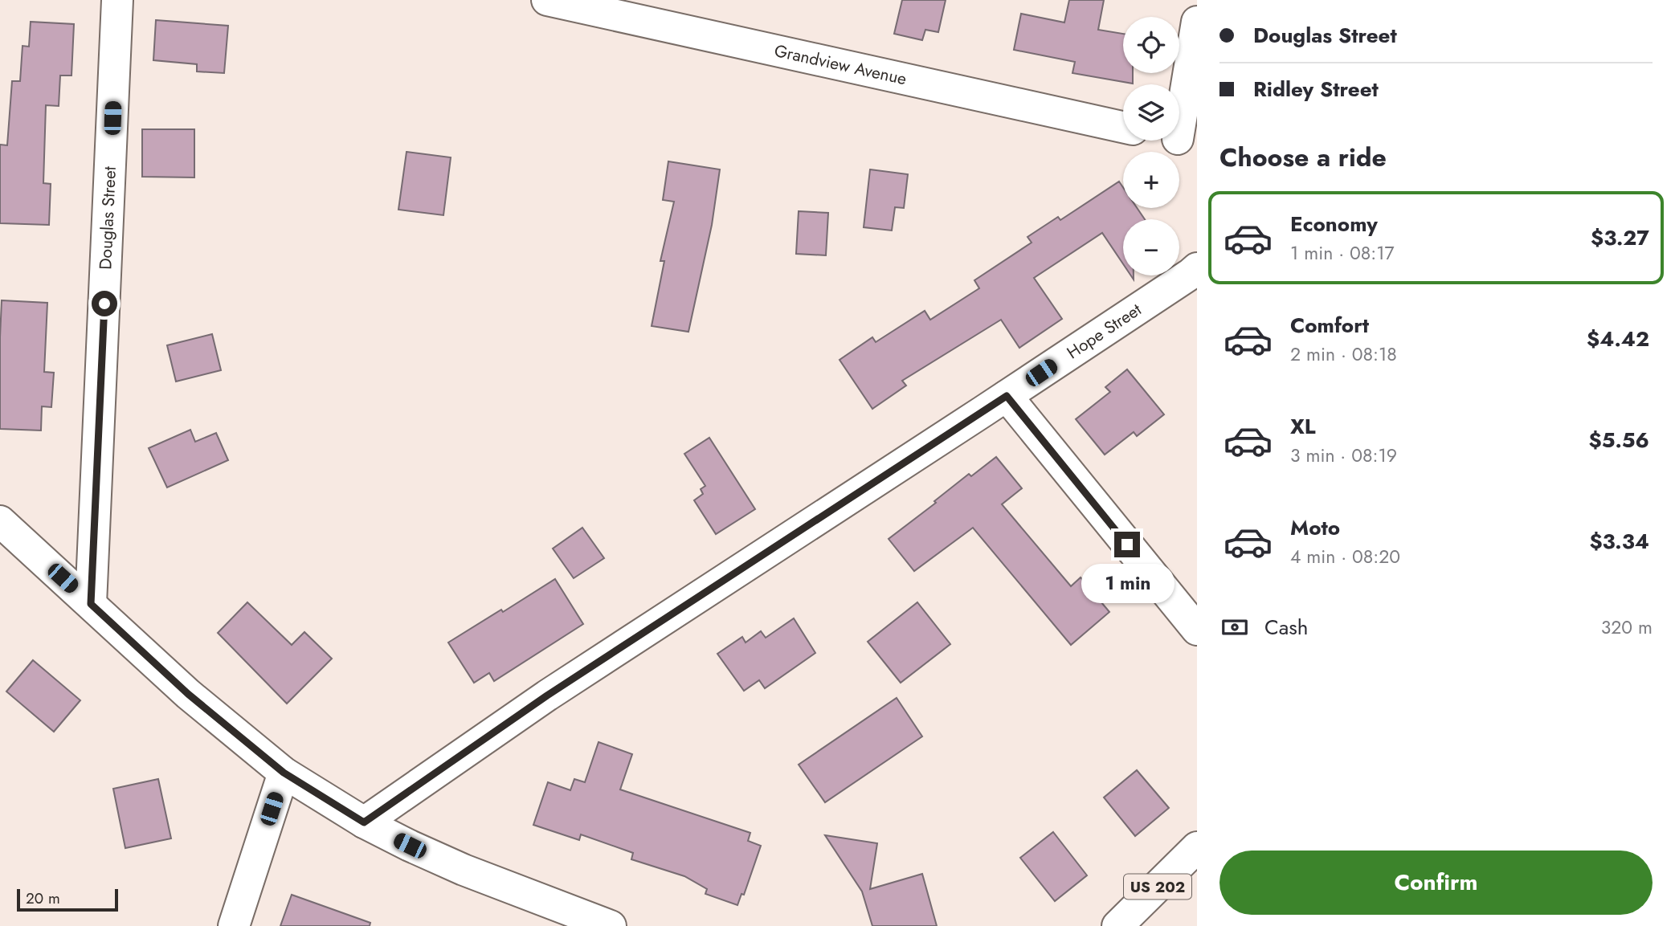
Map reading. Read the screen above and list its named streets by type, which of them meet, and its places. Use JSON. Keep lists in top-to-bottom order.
{
  "streets": {
    "main road": [
      "Grandview Avenue",
      "Douglas Street",
      "Hope Street",
      "US 202"
    ]
  },
  "scale_bar": "20 m",
  "page": {
    "banner": ["Douglas Street", "Ridley Street"],
    "map_buttons": ["+", "−"],
    "heading": "Choose a ride",
    "list": [
      {
        "name": "Economy",
        "note": "1 min · 08:17",
        "value": "$3.27"
      },
      {
        "name": "Comfort",
        "note": "2 min · 08:18",
        "value": "$4.42"
      },
      {
        "name": "XL",
        "note": "3 min · 08:19",
        "value": "$5.56"
      },
      {
        "name": "Moto",
        "note": "4 min · 08:20",
        "value": "$3.34"
      }
    ],
    "bubble": "1 min",
    "pay": ["Cash", "320 m"],
    "buttons": "Confirm",
    "scale": "20 m"
  }
}
